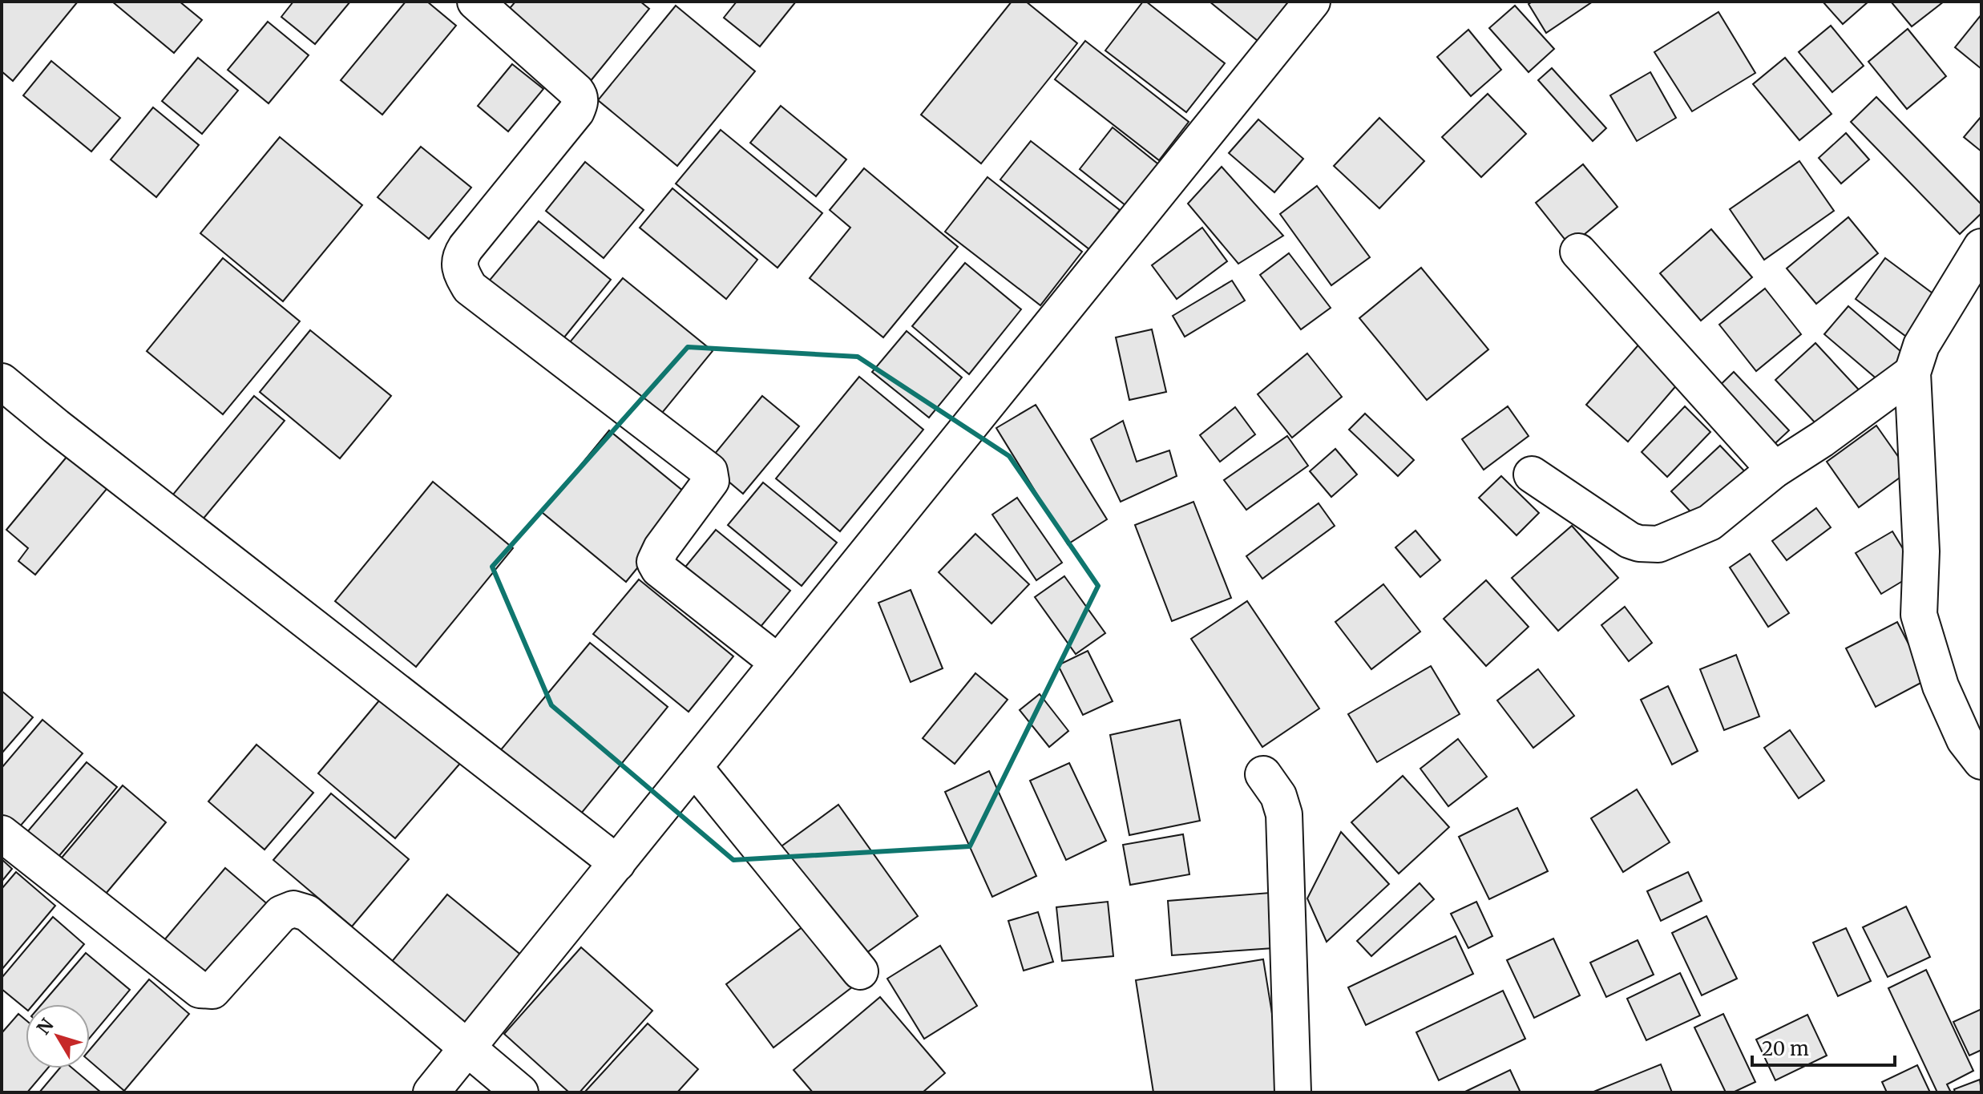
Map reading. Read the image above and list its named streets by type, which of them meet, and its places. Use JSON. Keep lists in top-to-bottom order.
{
  "scale_bar": "20 m",
  "north": "top left"
}
